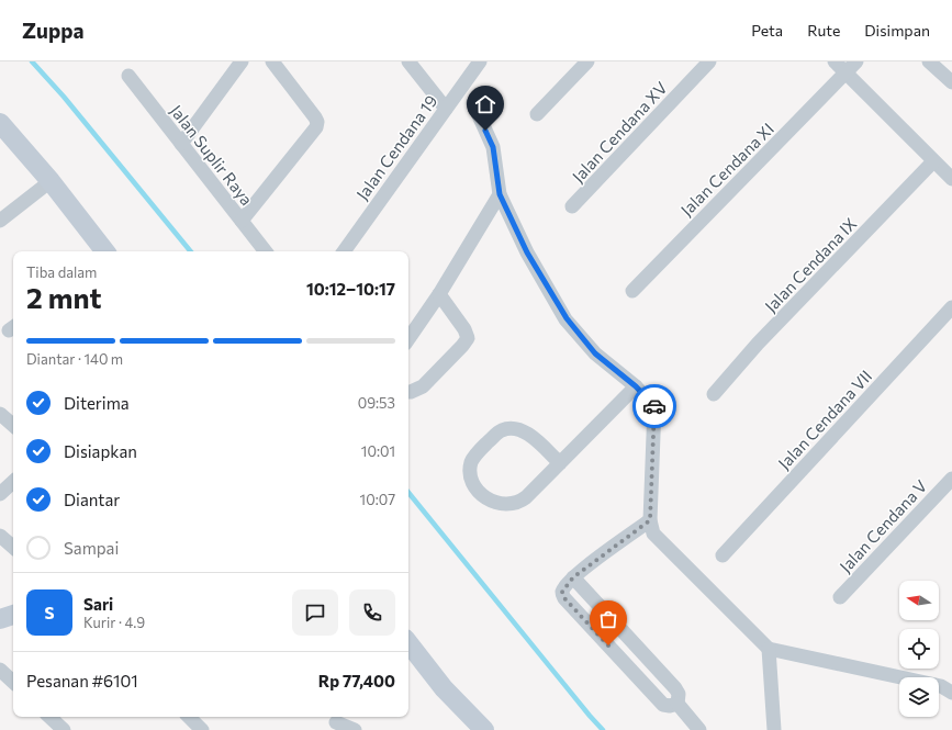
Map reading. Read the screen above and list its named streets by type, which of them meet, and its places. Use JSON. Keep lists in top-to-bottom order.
{
  "streets": {
    "street": [
      "Jalan Cendana XV",
      "Jalan Cendana 19",
      "Jalan Suplir Raya",
      "Jalan Cendana XI",
      "Jalan Cendana IX",
      "Jalan Cendana VII",
      "Jalan Cendana V"
    ]
  },
  "north": "left",
  "page": {
    "header": "Zuppa",
    "nav": ["Peta", "Rute", "Disimpan"],
    "heading": ["2 mnt", "Tiba dalam", "10:12–10:17"],
    "panel": [
      "Sari",
      "Kurir · 4.9",
      "Pesanan #6101",
      "Rp 77,400"
    ],
    "bar": "Diantar · 140 m",
    "list": [
      ["Diterima", "09:53"],
      ["Disiapkan", "10:01"],
      ["Diantar", "10:07"],
      "Sampai"
    ],
    "round": "S"
  }
}
